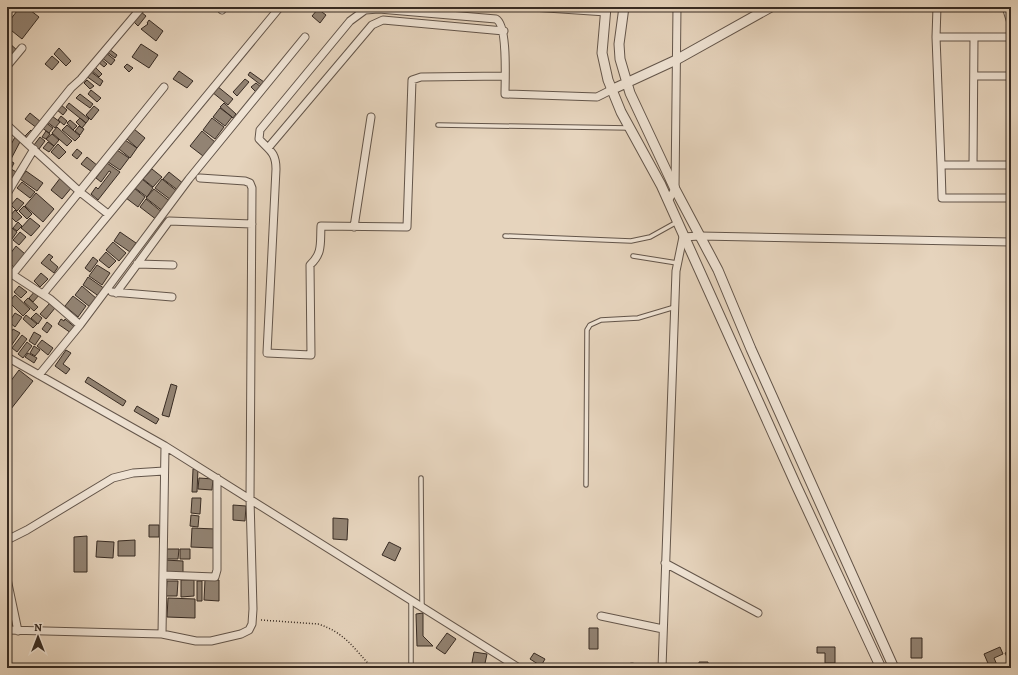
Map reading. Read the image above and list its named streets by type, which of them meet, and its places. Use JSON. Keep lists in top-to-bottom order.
{
  "north": "top"
}
